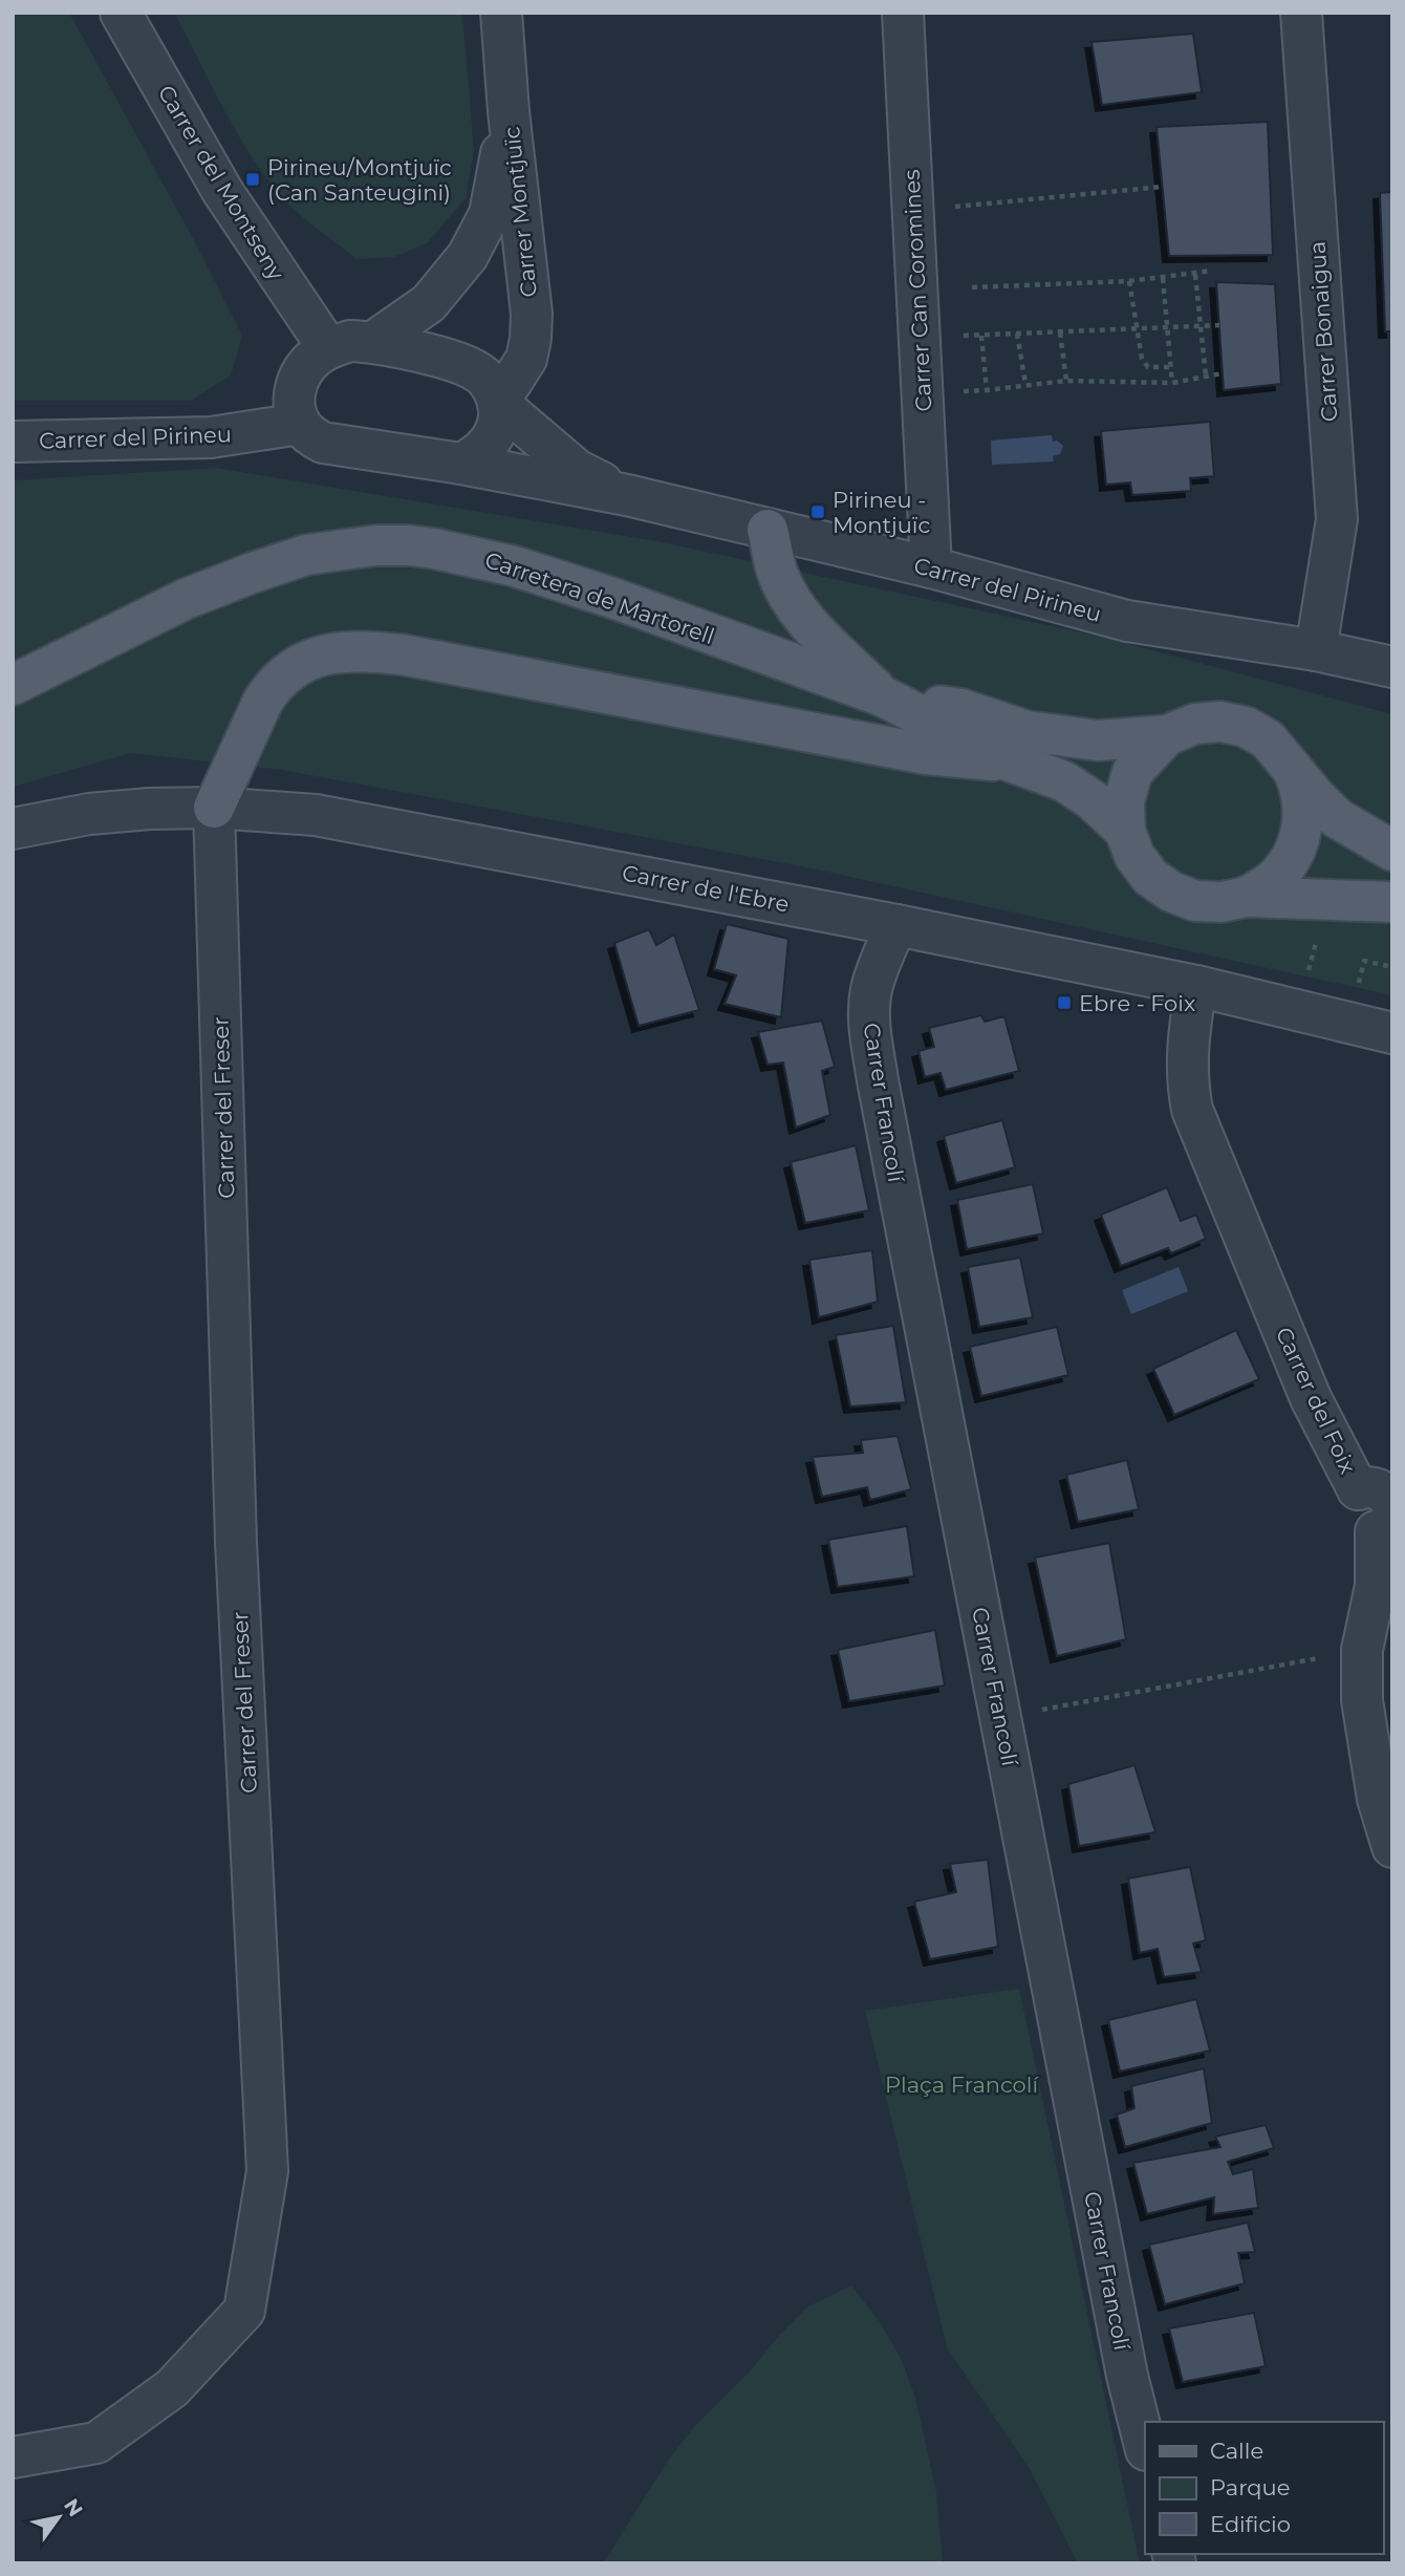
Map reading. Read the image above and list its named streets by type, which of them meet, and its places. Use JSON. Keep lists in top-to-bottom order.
{
  "streets": {
    "main road": ["Carretera de Martorell"],
    "street": [
      "Carrer del Montseny",
      "Carrer Montjuïc",
      "Carrer Can Coromines",
      "Carrer Bonaigua",
      "Carrer del Pirineu",
      "Carrer de l'Ebre",
      "Carrer Francolí",
      "Carrer del Freser",
      "Carrer del Foix"
    ]
  },
  "crossings": [
    ["Carrer del Montseny", "Carrer del Pirineu"],
    ["Carrer Montjuïc", "Carrer del Pirineu"],
    ["Carrer Can Coromines", "Carrer del Pirineu"],
    ["Carrer Bonaigua", "Carrer del Pirineu"],
    ["Carrer de l'Ebre", "Carrer Francolí"],
    ["Carrer de l'Ebre", "Carrer del Freser"],
    ["Carrer de l'Ebre", "Carrer del Foix"]
  ],
  "parks": ["Plaça Francolí"],
  "places": {
    "transit": ["Pirineu/Montjuïc (Can Santeugini)", "Pirineu - Montjuïc", "Ebre - Foix"]
  },
  "legend": ["Calle", "Parque", "Edificio"],
  "north": "top right"
}
